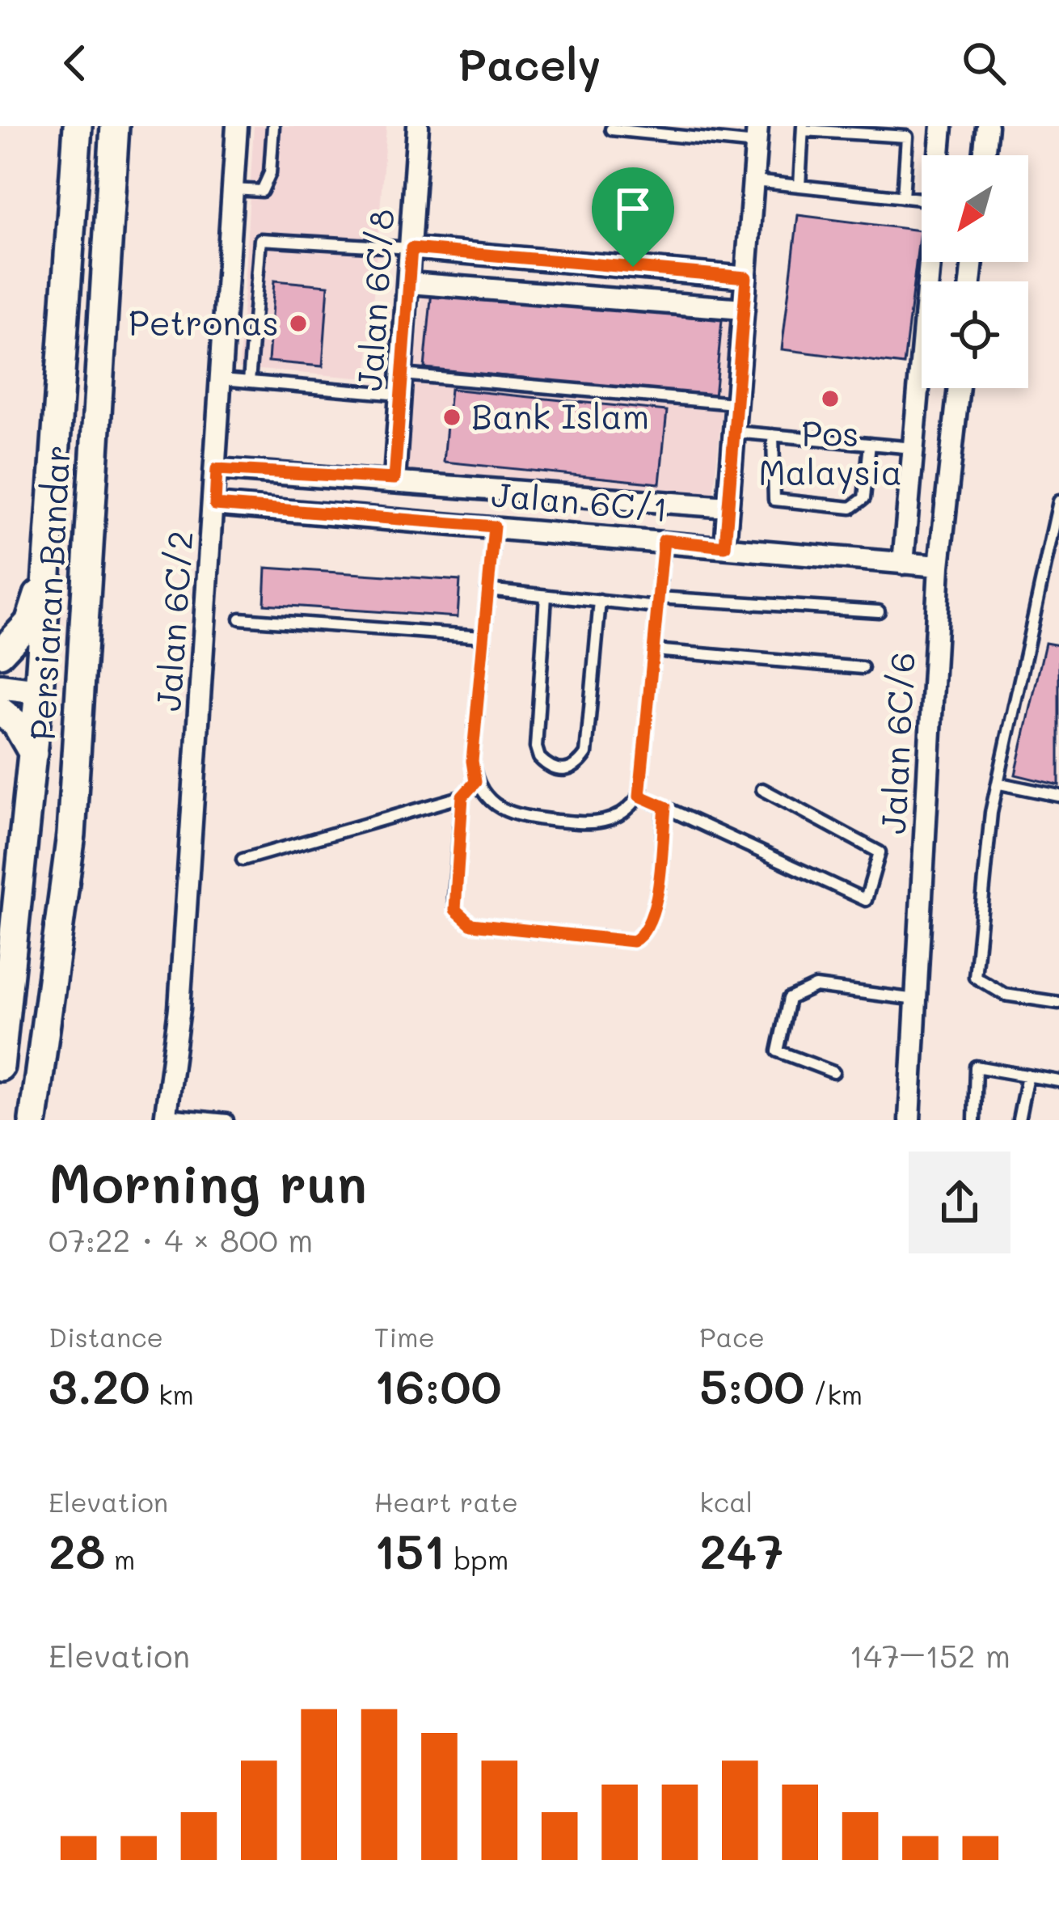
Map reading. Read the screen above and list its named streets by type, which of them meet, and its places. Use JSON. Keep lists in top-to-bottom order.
{
  "streets": {
    "main road": ["Persiaran Bandar"],
    "street": [
      "Jalan 6C/8",
      "Jalan 6C/1",
      "Jalan 6C/2",
      "Jalan 6C/6"
    ]
  },
  "crossings": [
    ["Jalan 6C/1", "Jalan 6C/2"],
    ["Jalan 6C/1", "Jalan 6C/6"]
  ],
  "places": ["Petronas", "Pos Malaysia", "Bank Islam"],
  "north": "bottom left",
  "page": {
    "header": "Pacely",
    "heading": ["Morning run", "07:22 · 4 × 800 m"],
    "stats": [
      ["Distance", "3.20 km"],
      ["Time", "16:00"],
      ["Pace", "5:00 /km"],
      ["Elevation", "28 m"],
      ["Heart rate", "151 bpm"],
      ["kcal", "247"]
    ],
    "chart": ["Elevation", "147–152 m"]
  }
}
